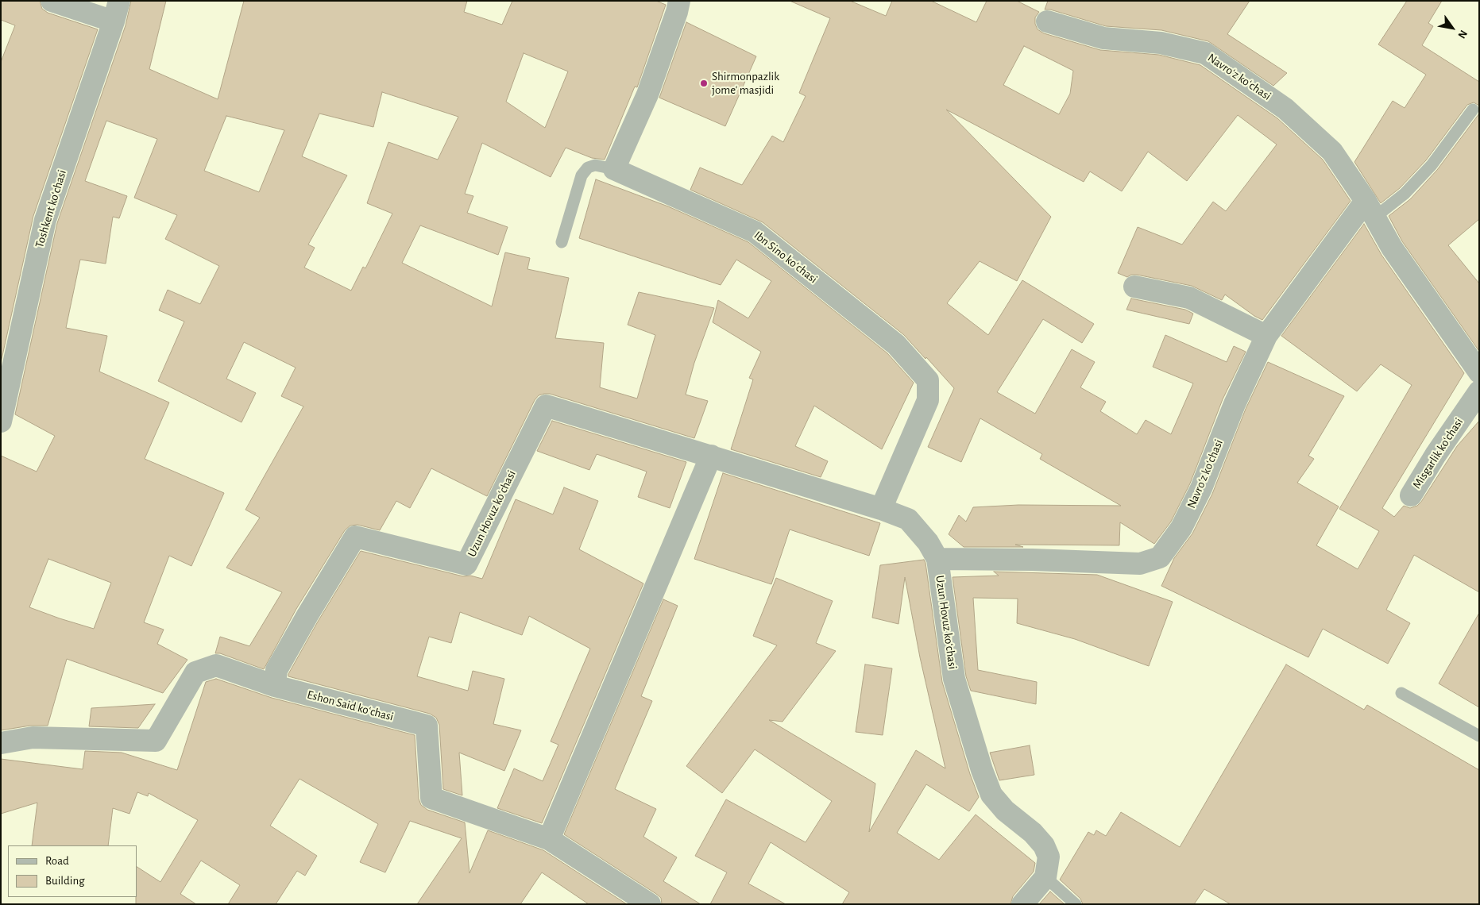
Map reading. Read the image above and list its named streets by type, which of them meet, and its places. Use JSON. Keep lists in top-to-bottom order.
{
  "streets": {
    "street": [
      "Navroʻz koʻchasi",
      "Toshkent koʻchasi",
      "Ibn Sino koʻchasi",
      "Misgarlik koʻchasi",
      "Uzun Hovuz koʻchasi",
      "Eshon Said koʻchasi"
    ]
  },
  "crossings": [
    ["Navroʻz koʻchasi", "Uzun Hovuz koʻchasi"],
    ["Ibn Sino koʻchasi", "Uzun Hovuz koʻchasi"],
    ["Uzun Hovuz koʻchasi", "Eshon Said koʻchasi"]
  ],
  "places": ["Shirmonpazlik jome' masjidi"],
  "legend": ["Road", "Building"],
  "north": "bottom right"
}
